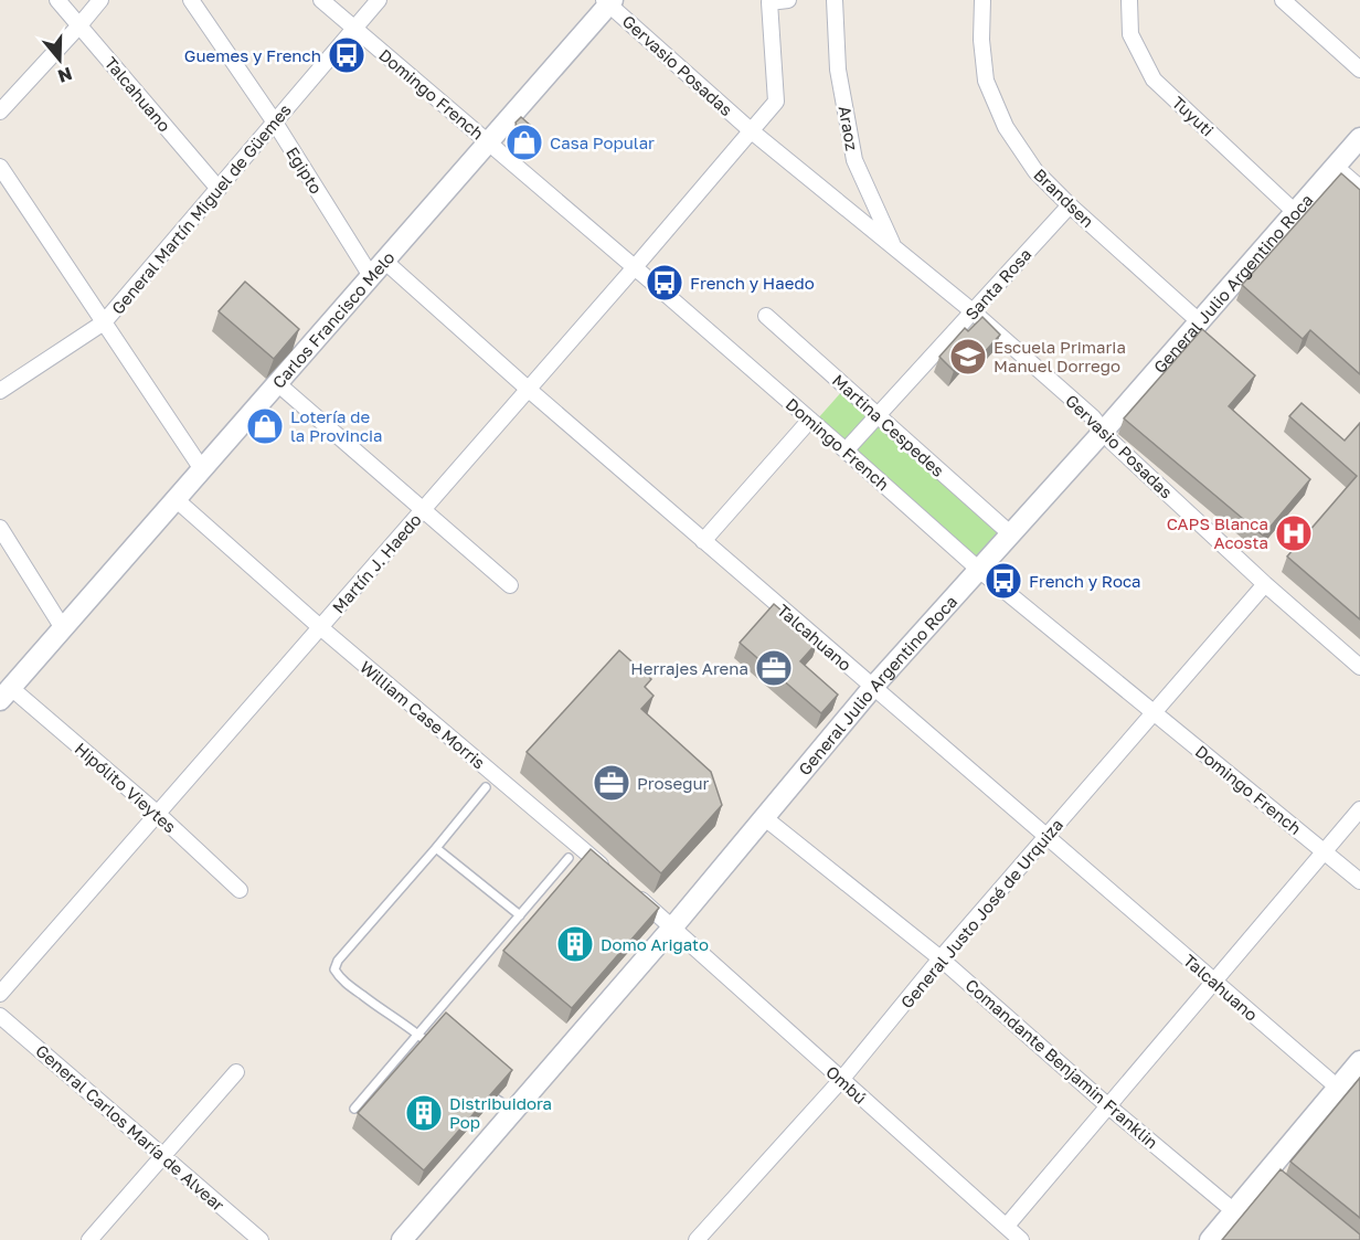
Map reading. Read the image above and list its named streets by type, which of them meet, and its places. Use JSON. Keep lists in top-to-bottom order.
{
  "streets": {
    "street": [
      "Gervasio Posadas",
      "Talcahuano",
      "Domingo French",
      "Tuyuti",
      "Araoz",
      "Egipto",
      "Brandsen",
      "General Martín Miguel de Güemes",
      "Santa Rosa",
      "General Julio Argentino Roca",
      "Carlos Francisco Melo",
      "Martina Cespedes",
      "Martín J. Haedo",
      "William Case Morris",
      "Hipólito Vieytes",
      "General Justo José de Urquiza",
      "Comandante Benjamin Franklin",
      "Ombú",
      "General Carlos María de Alvear"
    ]
  },
  "crossings": [
    ["Gervasio Posadas", "Araoz"],
    ["Gervasio Posadas", "Santa Rosa"],
    ["Gervasio Posadas", "General Julio Argentino Roca"],
    ["Gervasio Posadas", "Carlos Francisco Melo"],
    ["Gervasio Posadas", "Martín J. Haedo"],
    ["Gervasio Posadas", "General Justo José de Urquiza"],
    ["Talcahuano", "General Martín Miguel de Güemes"],
    ["Talcahuano", "General Julio Argentino Roca"],
    ["Talcahuano", "Carlos Francisco Melo"],
    ["Talcahuano", "Martín J. Haedo"],
    ["Talcahuano", "General Justo José de Urquiza"],
    ["Domingo French", "General Martín Miguel de Güemes"],
    ["Domingo French", "Santa Rosa"],
    ["Domingo French", "General Julio Argentino Roca"],
    ["Domingo French", "Carlos Francisco Melo"],
    ["Domingo French", "Martín J. Haedo"],
    ["Domingo French", "General Justo José de Urquiza"],
    ["Tuyuti", "General Julio Argentino Roca"],
    ["Egipto", "General Martín Miguel de Güemes"],
    ["Egipto", "Carlos Francisco Melo"],
    ["Brandsen", "Santa Rosa"],
    ["Brandsen", "General Julio Argentino Roca"],
    ["Santa Rosa", "Martina Cespedes"],
    ["General Julio Argentino Roca", "Martina Cespedes"],
    ["General Julio Argentino Roca", "Comandante Benjamin Franklin"],
    ["General Julio Argentino Roca", "Ombú"],
    ["Carlos Francisco Melo", "William Case Morris"],
    ["Carlos Francisco Melo", "Hipólito Vieytes"],
    ["Martín J. Haedo", "William Case Morris"],
    ["Martín J. Haedo", "Hipólito Vieytes"],
    ["General Justo José de Urquiza", "Comandante Benjamin Franklin"],
    ["General Justo José de Urquiza", "Ombú"]
  ],
  "places": {
    "bus stop": ["Guemes y French", "French y Haedo", "French y Roca"],
    "shop": ["Casa Popular", "Lotería de la Provincia"],
    "school or university": ["Escuela Primaria Manuel Dorrego"],
    "hospital": ["CAPS Blanca Acosta"],
    "office": ["Herrajes Arena", "Prosegur"],
    "building": ["Domo Arigato", "Distribuidora Pop"]
  },
  "north": "bottom"
}
